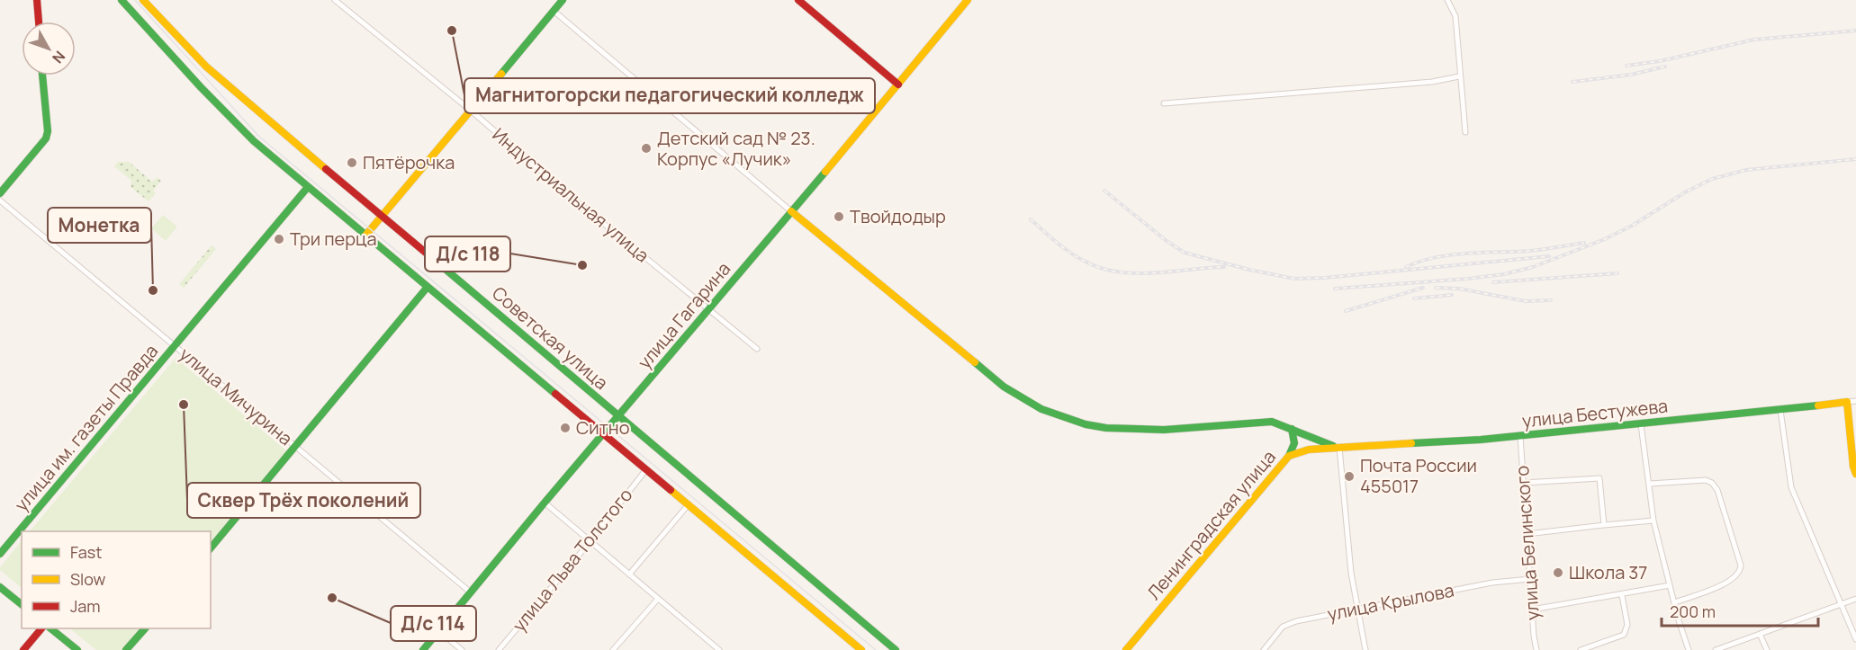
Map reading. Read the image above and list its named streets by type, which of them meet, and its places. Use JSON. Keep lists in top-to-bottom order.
{
  "streets": {
    "main road": [
      "улица Гагарина",
      "Советская улица",
      "улица Бестужева",
      "улица им. газеты Правда",
      "Ленинградская улица"
    ],
    "street": [
      "Индустриальная улица",
      "улица Мичурина",
      "улица Белинского",
      "улица Льва Толстого",
      "улица Крылова"
    ]
  },
  "crossings": [
    ["Индустриальная улица", "улица Гагарина"],
    ["улица Гагарина", "Советская улица"],
    ["улица Гагарина", "улица Мичурина"],
    ["улица Мичурина", "улица им. газеты Правда"],
    ["улица Бестужева", "Ленинградская улица"],
    ["улица Бестужева", "улица Белинского"],
    ["улица Белинского", "улица Крылова"]
  ],
  "places": [
    "Магнитогорски педагогический колледж",
    "Детский сад № 23. Корпус «Лучик»",
    "Пятёрочка",
    "Твойдодыр",
    "Три перца",
    "Д/с 118",
    "Монетка",
    "Сквер Трёх поколений",
    "Ситно",
    "Почта России 455017",
    "Школа 37",
    "Д/с 114"
  ],
  "legend": ["Fast", "Slow", "Jam"],
  "scale_bar": "200 m",
  "north": "bottom right"
}
